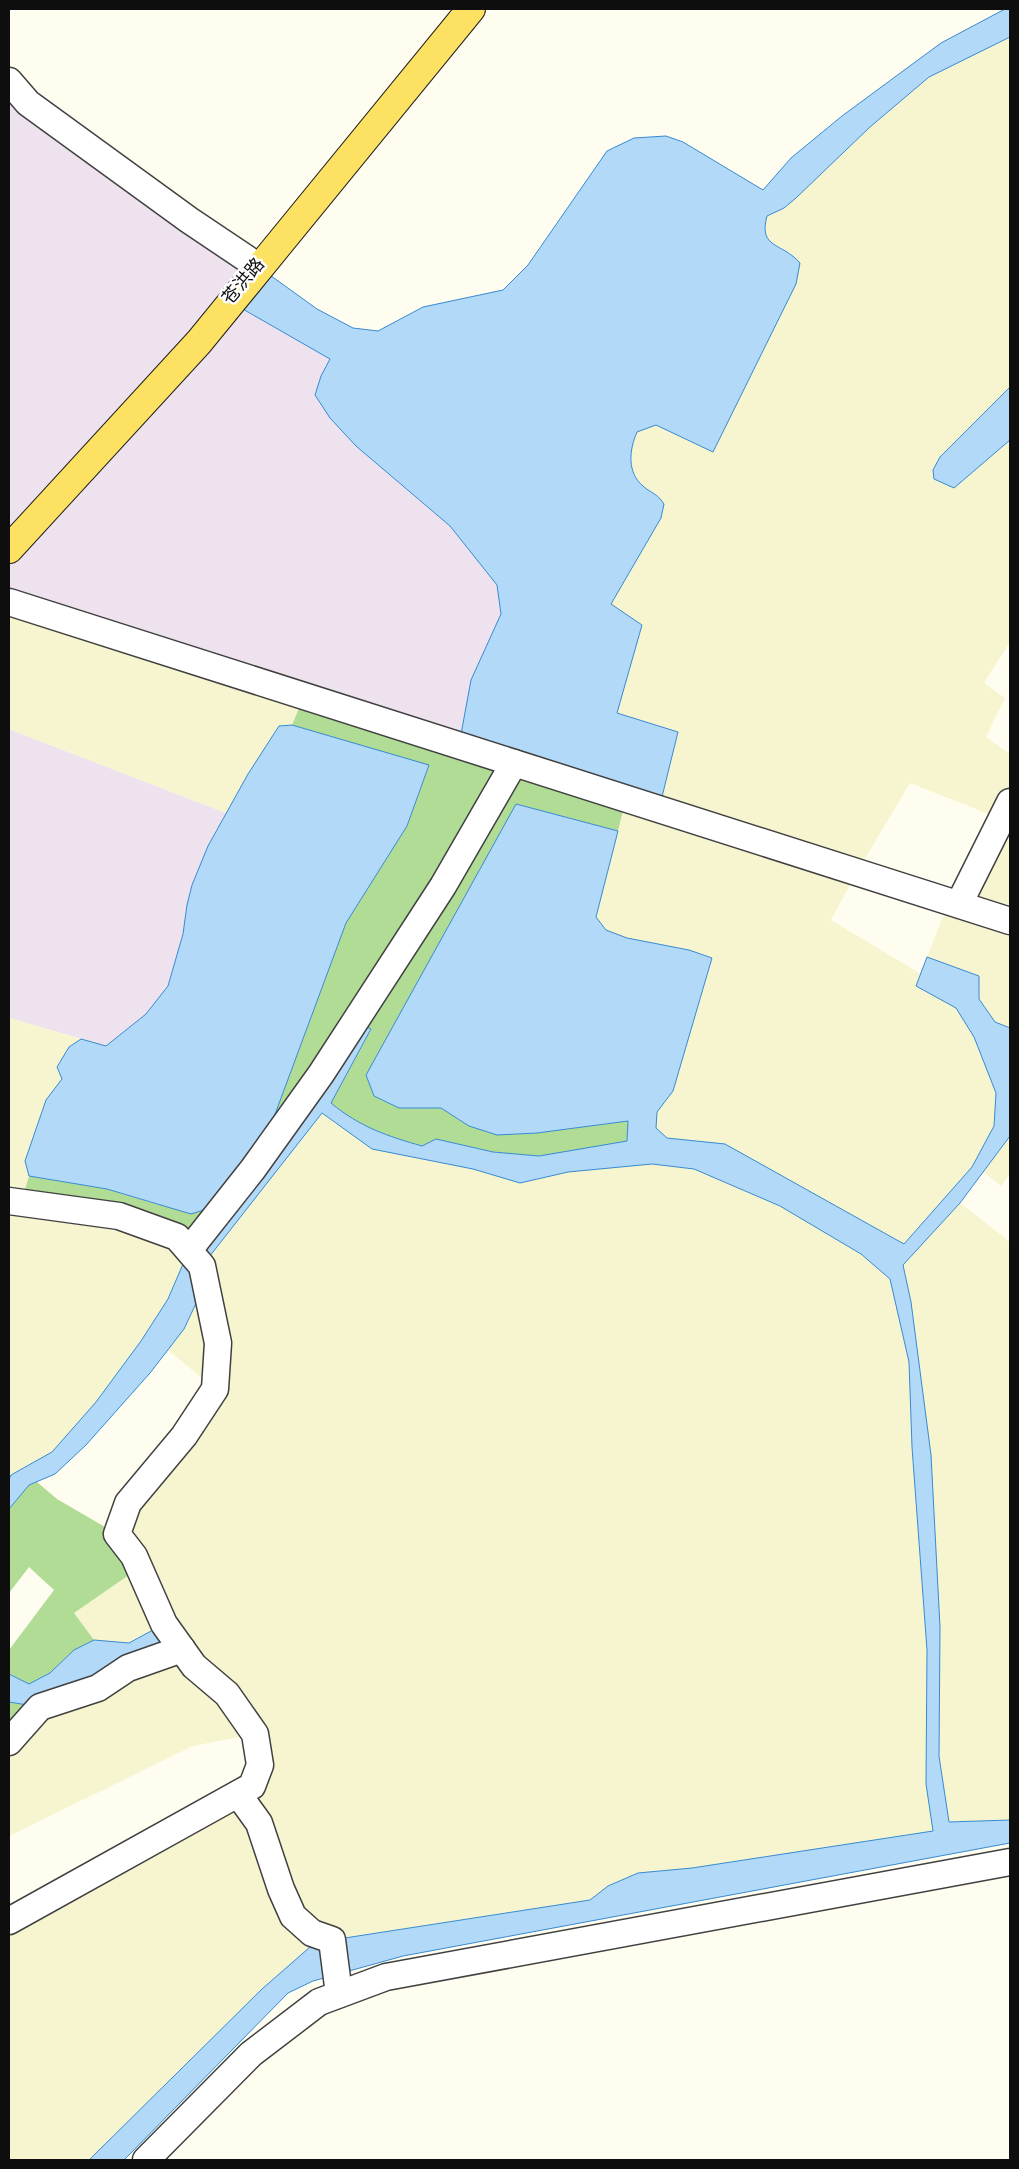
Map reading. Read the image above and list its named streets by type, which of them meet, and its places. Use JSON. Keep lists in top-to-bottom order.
{
  "streets": {
    "main road": ["苍洪路"]
  }
}
